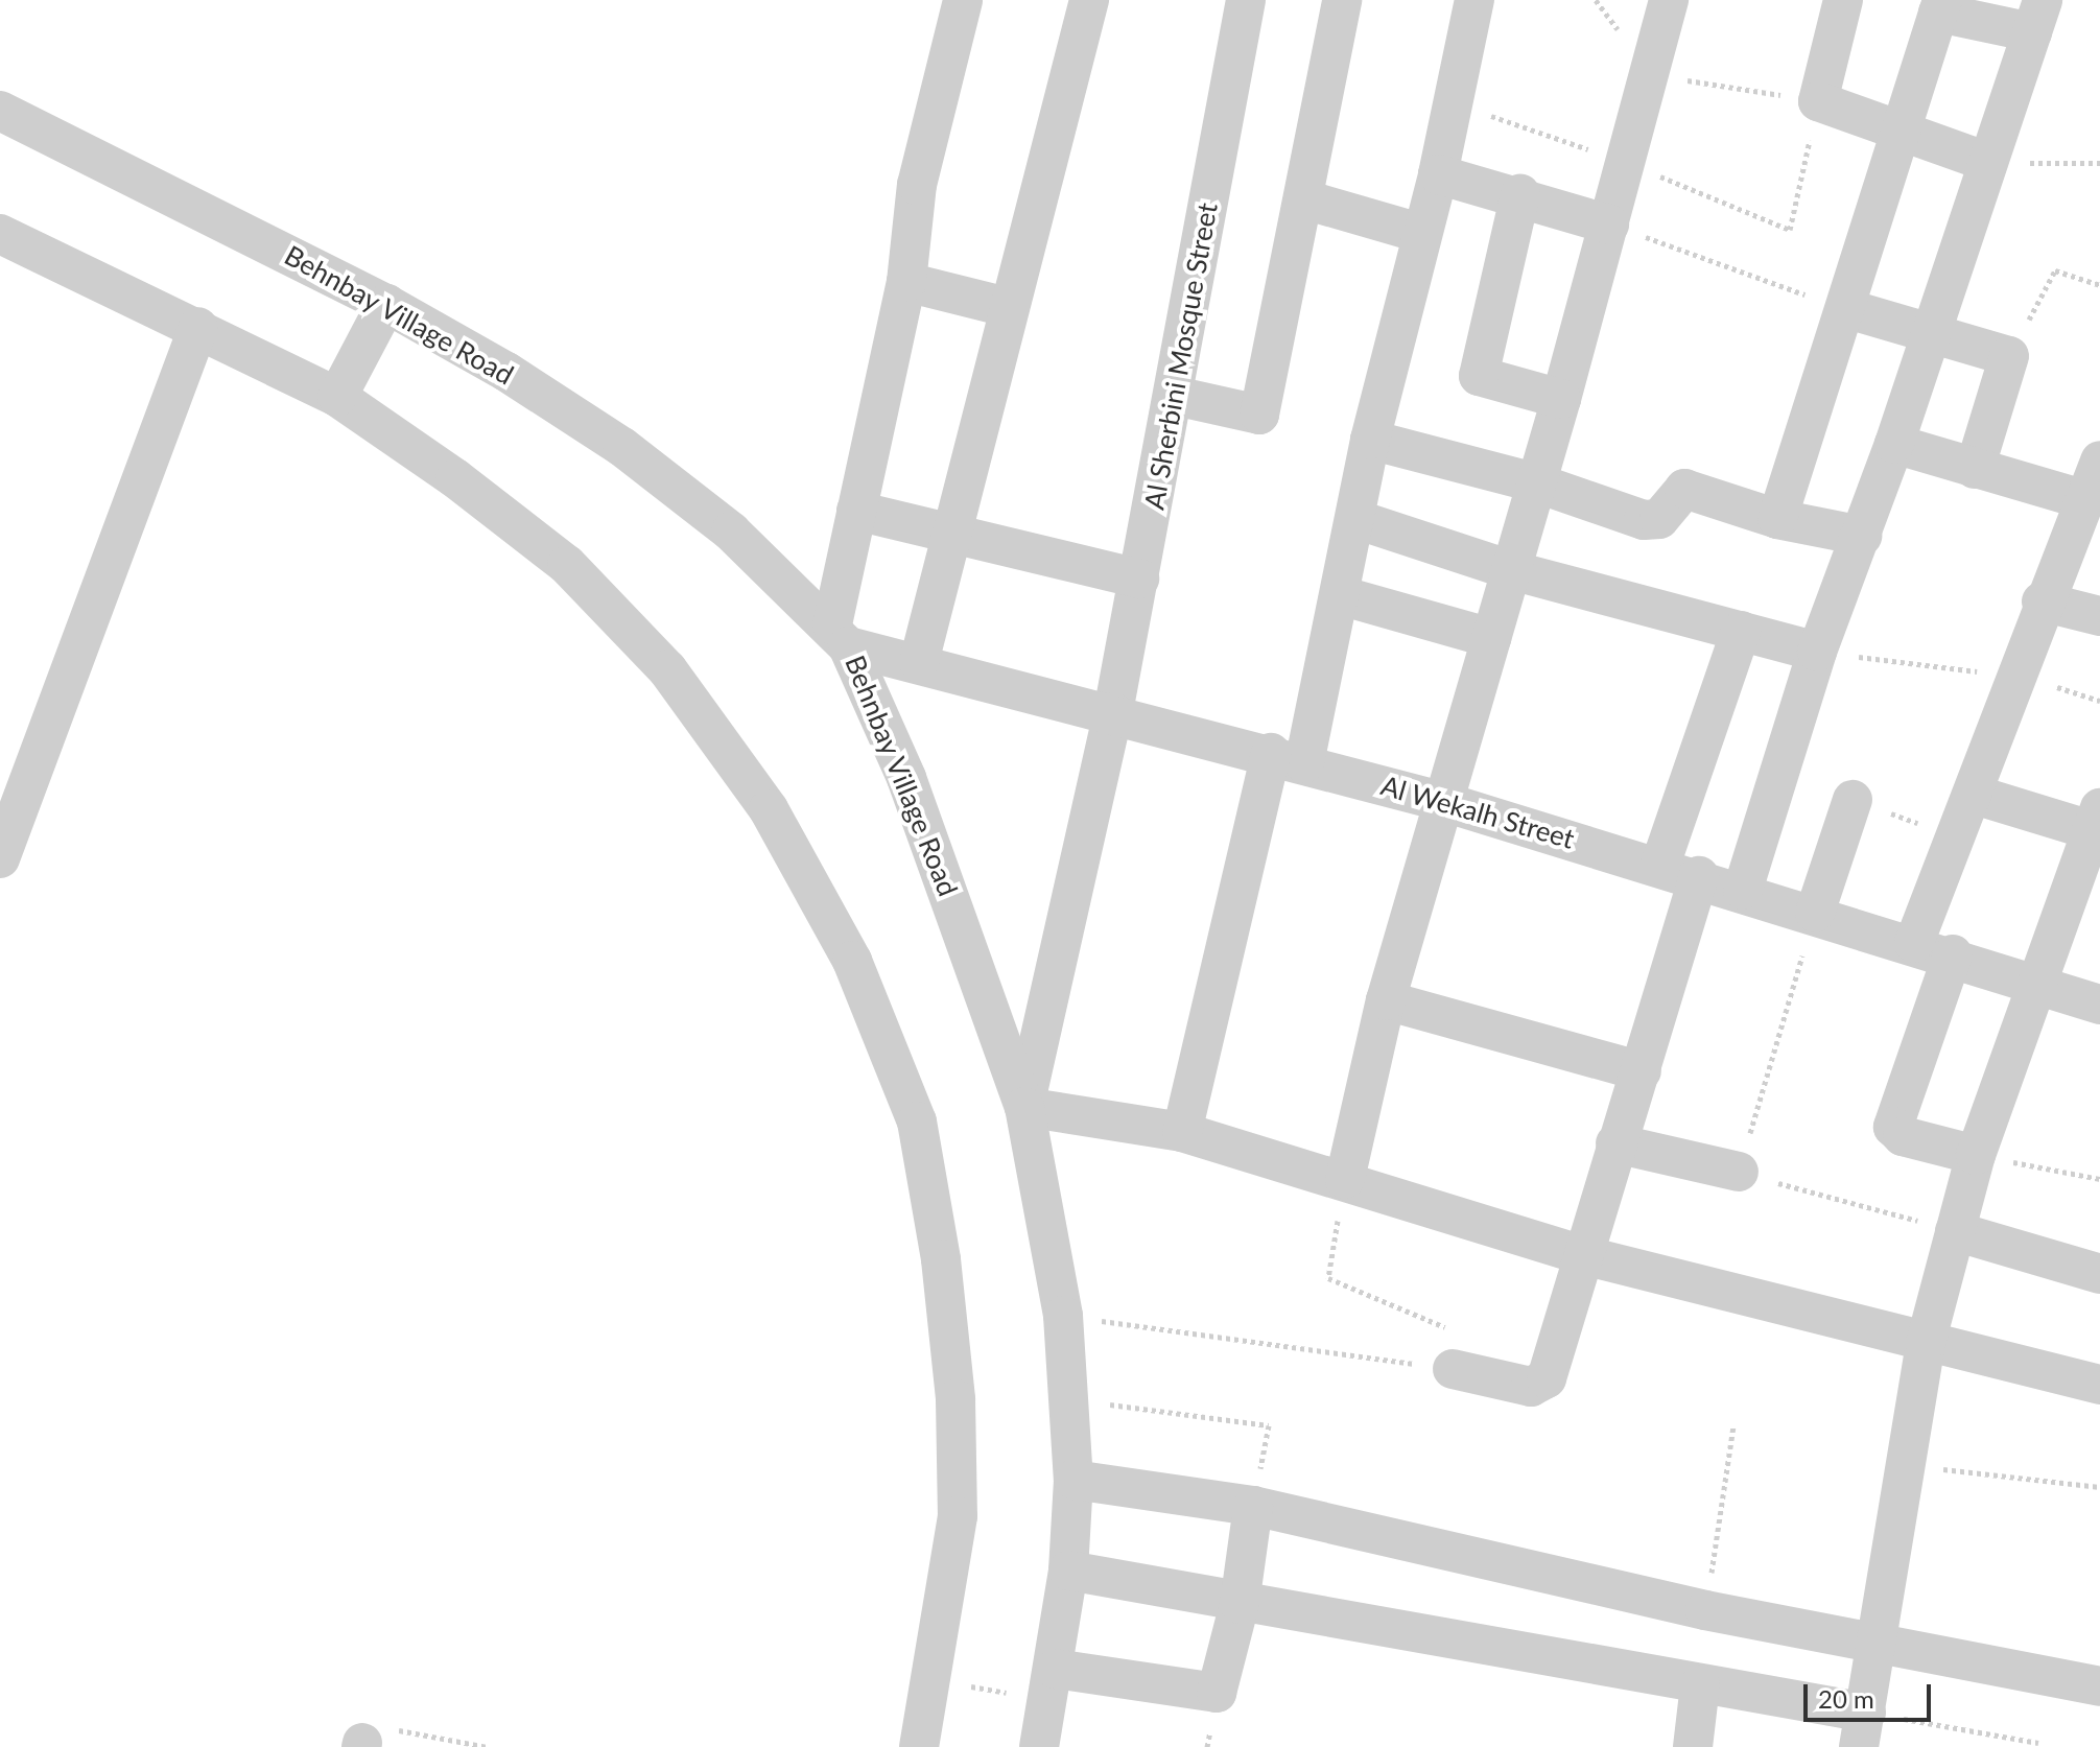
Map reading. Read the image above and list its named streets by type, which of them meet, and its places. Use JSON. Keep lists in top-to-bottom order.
{
  "streets": {
    "street": ["Behnbay Village Road", "Al Sherbini Mosque Street", "Al Wekalh Street"]
  },
  "crossings": [
    ["Behnbay Village Road", "Al Sherbini Mosque Street"],
    ["Behnbay Village Road", "Al Wekalh Street"],
    ["Al Sherbini Mosque Street", "Al Wekalh Street"]
  ],
  "scale_bar": "20 m"
}
